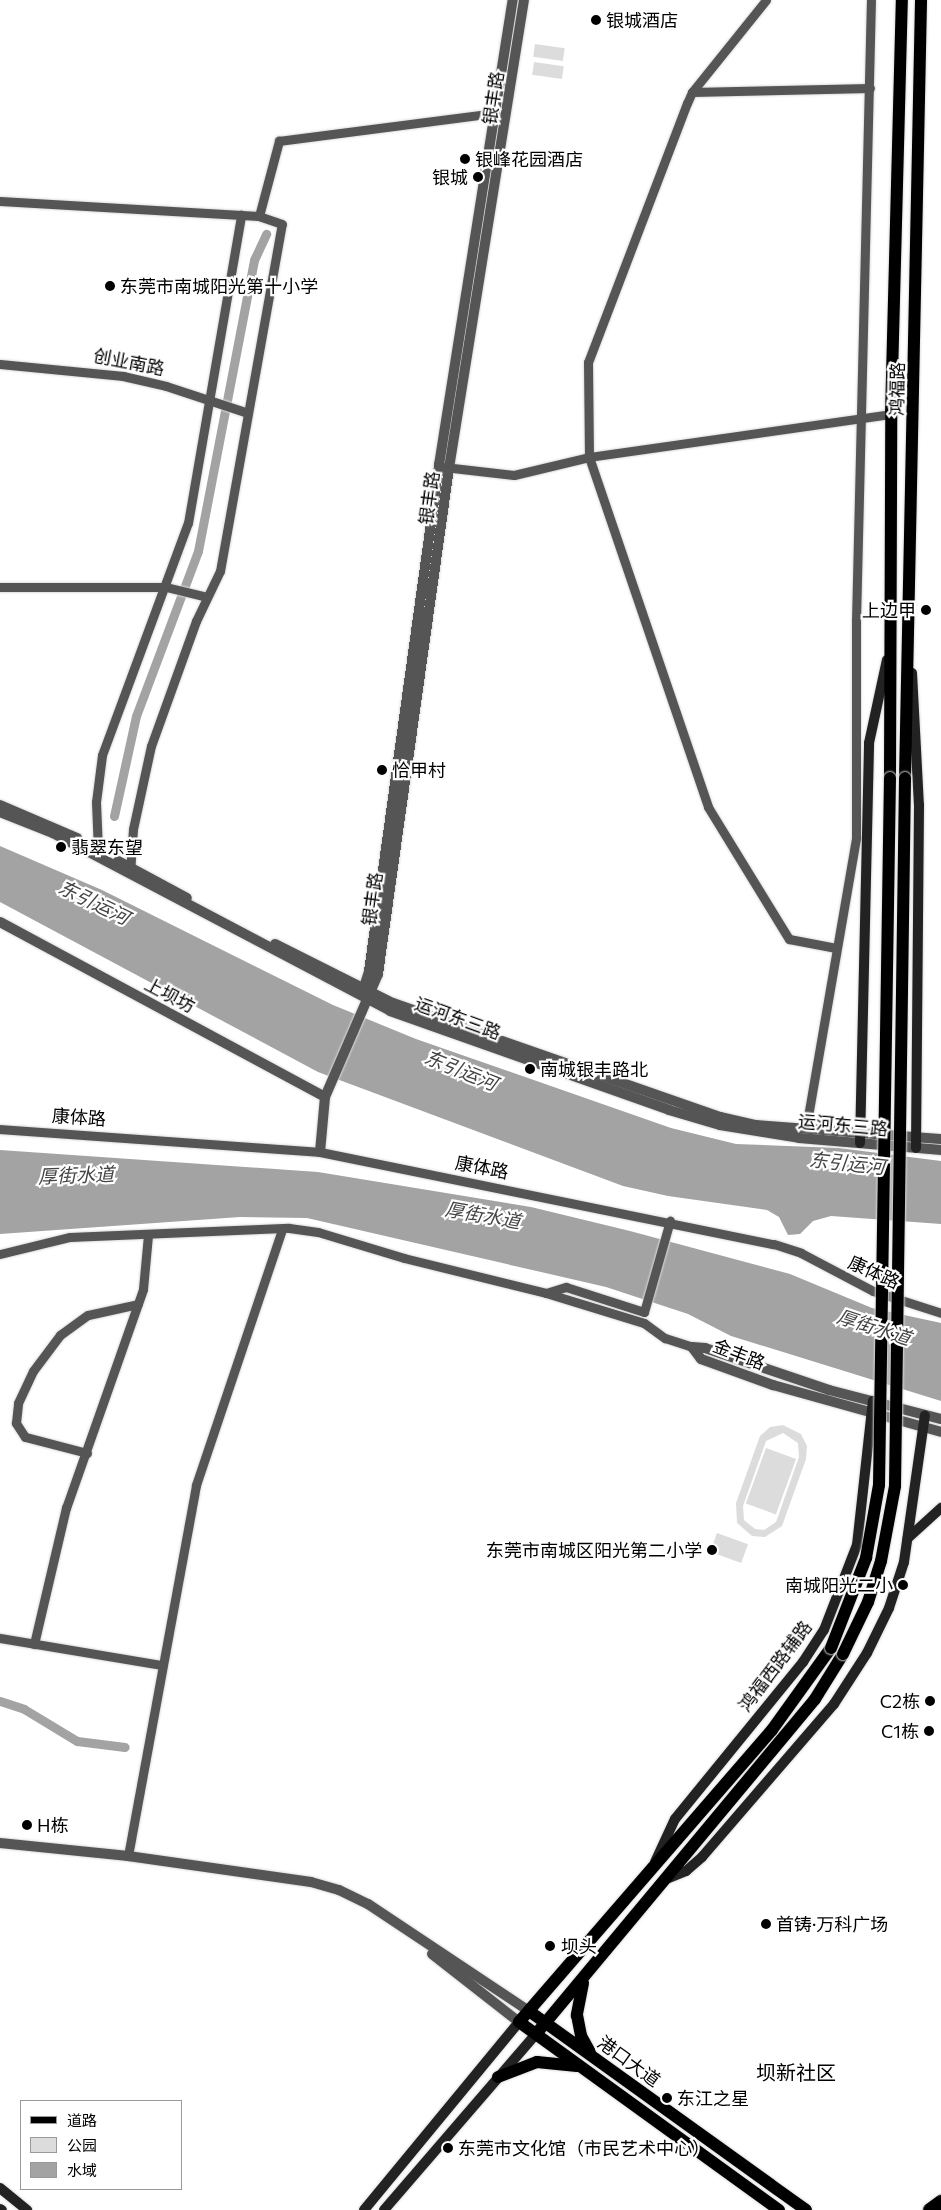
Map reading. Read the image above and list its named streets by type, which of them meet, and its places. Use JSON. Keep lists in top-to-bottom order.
{
  "streets": {
    "main road": ["鸿福路", "鸿福西路辅路", "港口大道"],
    "street": [
      "银丰路",
      "创业南路",
      "上坝坊",
      "运河东三路",
      "康体路",
      "金丰路"
    ]
  },
  "crossings": [
    ["银丰路", "运河东三路"],
    ["鸿福路", "鸿福西路辅路"],
    ["鸿福路", "港口大道"],
    ["金丰路", "鸿福西路辅路"]
  ],
  "districts": ["坝新社区"],
  "water": ["东引运河", "厚街水道"],
  "places": [
    "银城酒店",
    "银峰花园酒店",
    "银城",
    "东莞市南城阳光第十小学",
    "上边甲",
    "恰甲村",
    "翡翠东望",
    "南城银丰路北",
    "东莞市南城区阳光第二小学",
    "南城阳光二小",
    "C2栋",
    "C1栋",
    "H栋",
    "首铸·万科广场",
    "坝头",
    "东江之星",
    "东莞市文化馆（市民艺术中心）"
  ],
  "legend": ["道路", "公园", "水域"]
}
